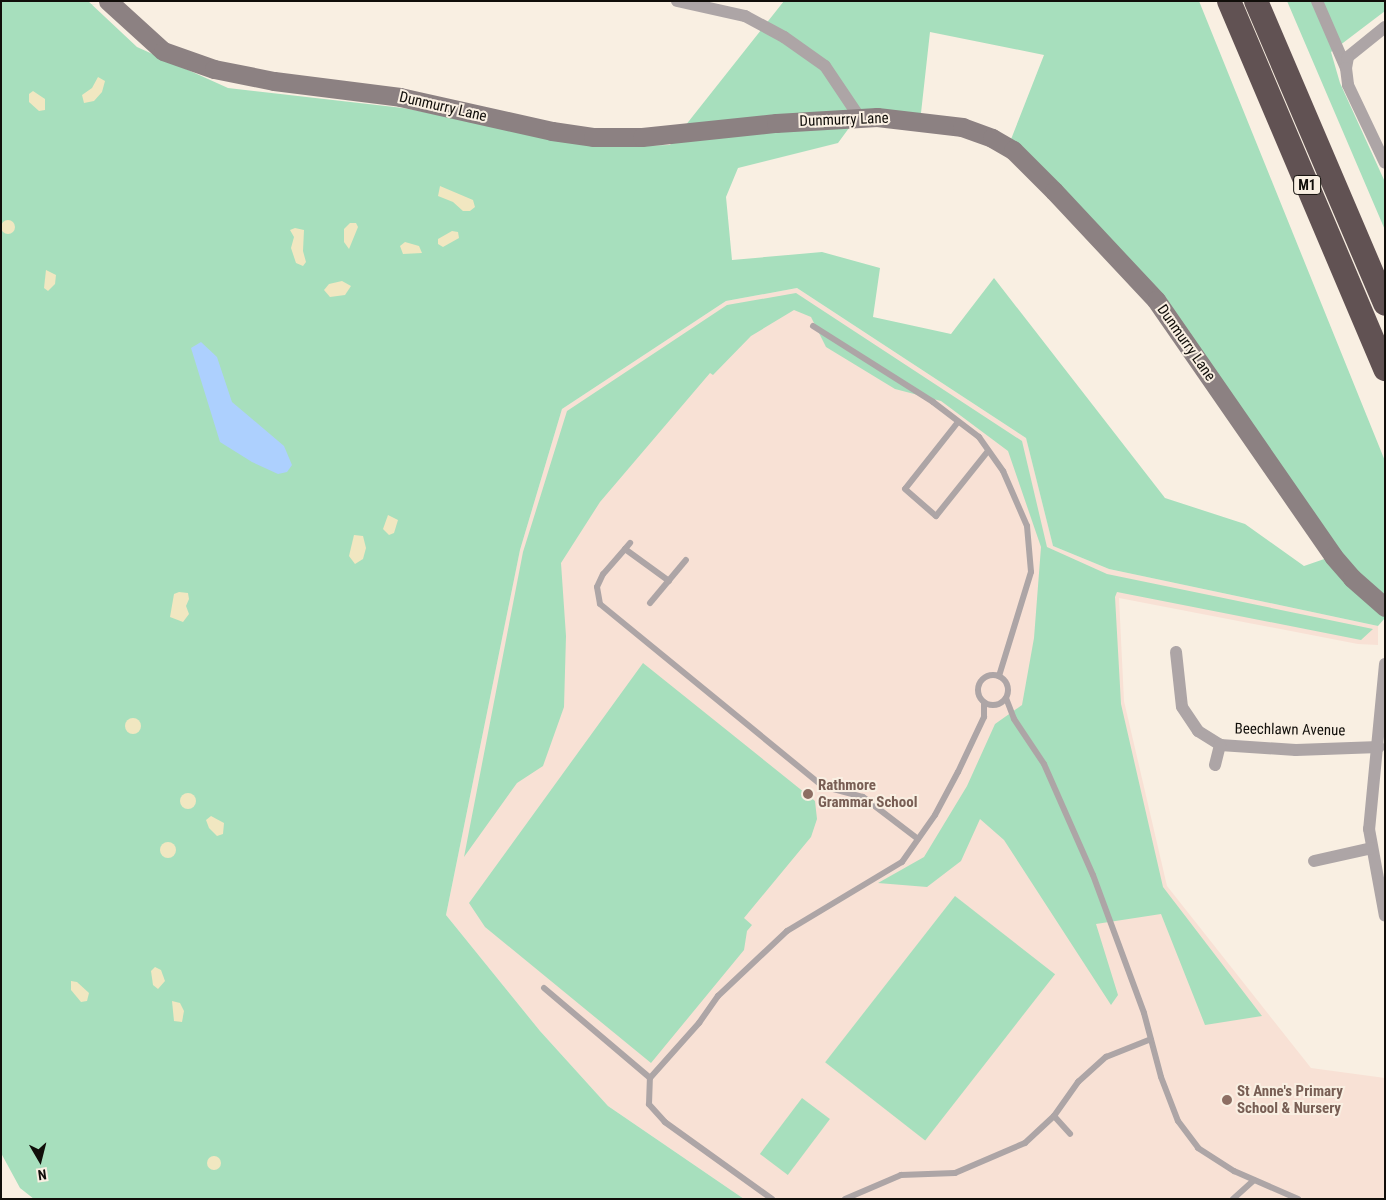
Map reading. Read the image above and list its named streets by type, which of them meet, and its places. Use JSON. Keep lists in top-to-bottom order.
{
  "streets": {
    "highway": ["M1"],
    "street": ["Dunmurry Lane", "Beechlawn Avenue"]
  },
  "places": ["Rathmore Grammar School", "St Anne's Primary School & Nursery"],
  "north": "bottom"
}
